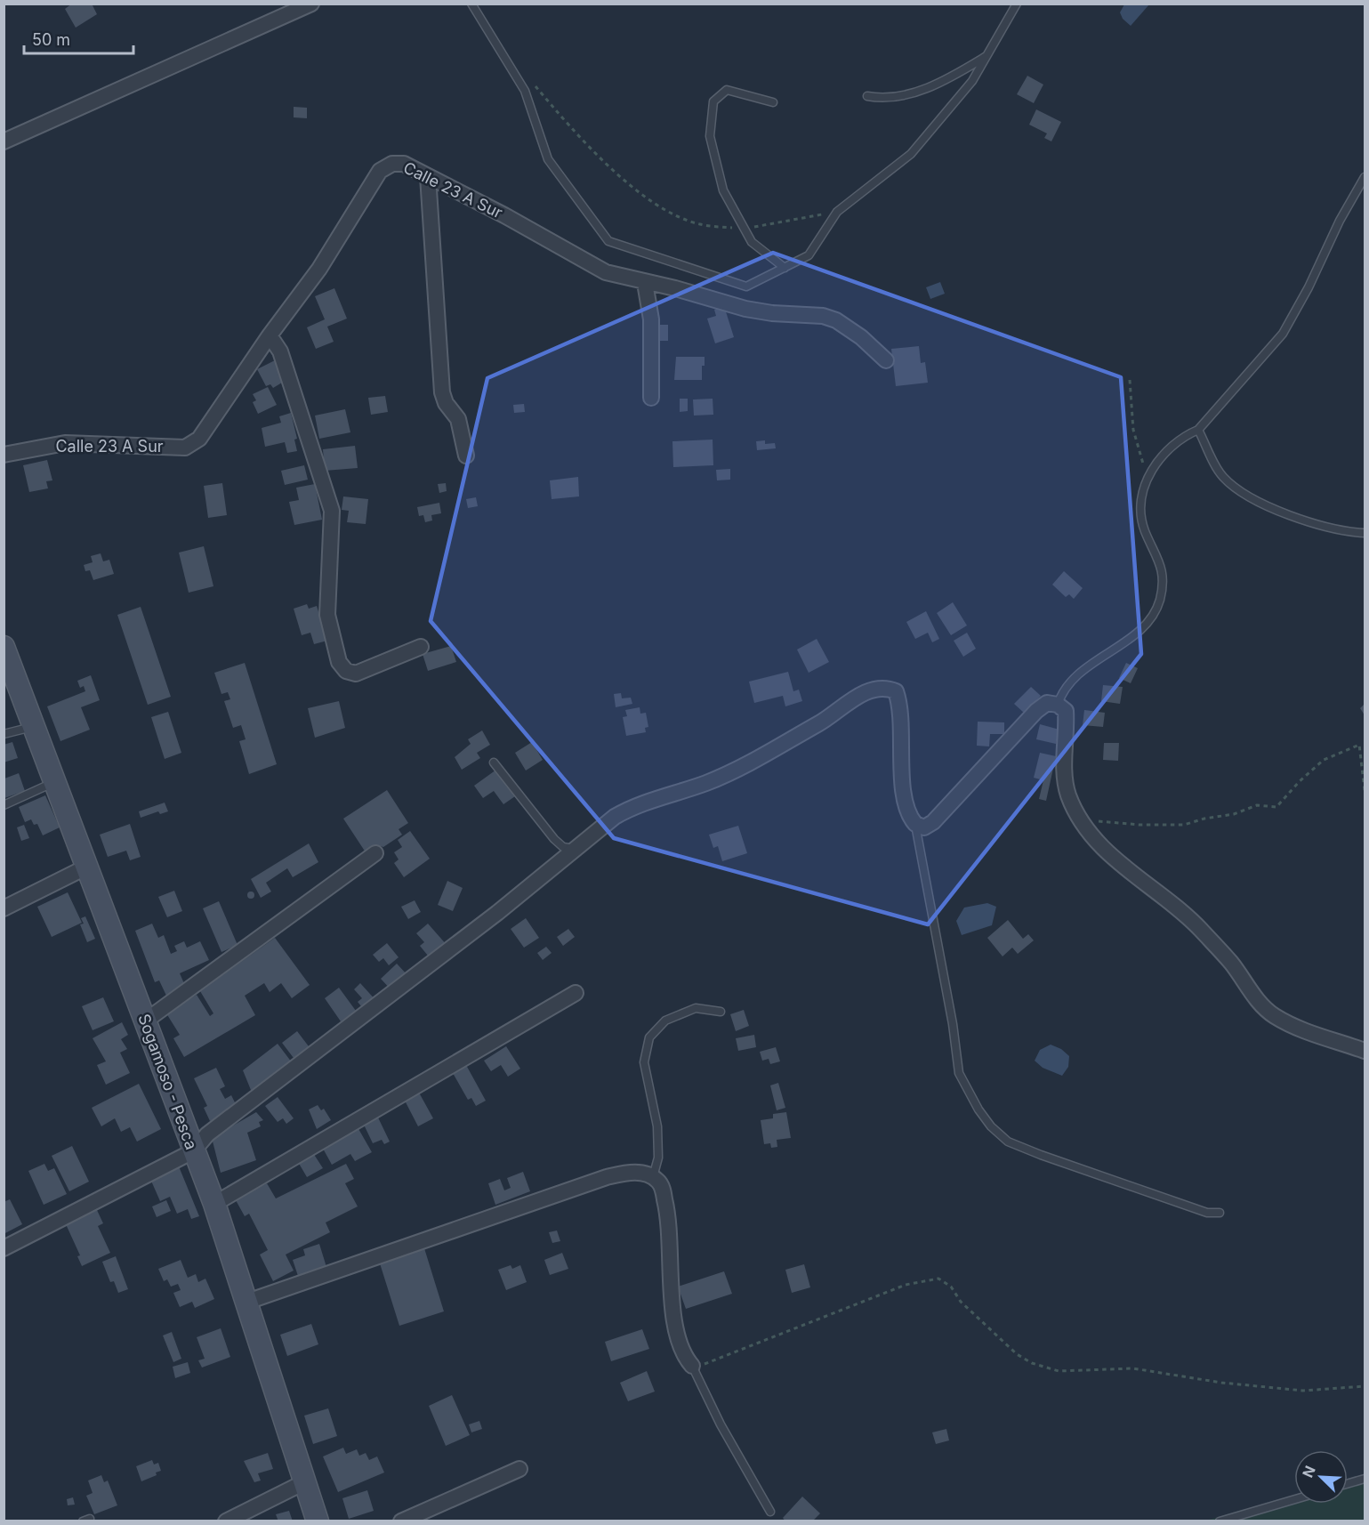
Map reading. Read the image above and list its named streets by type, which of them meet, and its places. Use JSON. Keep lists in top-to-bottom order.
{
  "streets": {
    "main road": ["Sogamoso - Pesca"],
    "street": ["Calle 23 A Sur"]
  },
  "scale_bar": "50 m",
  "north": "top left"
}
